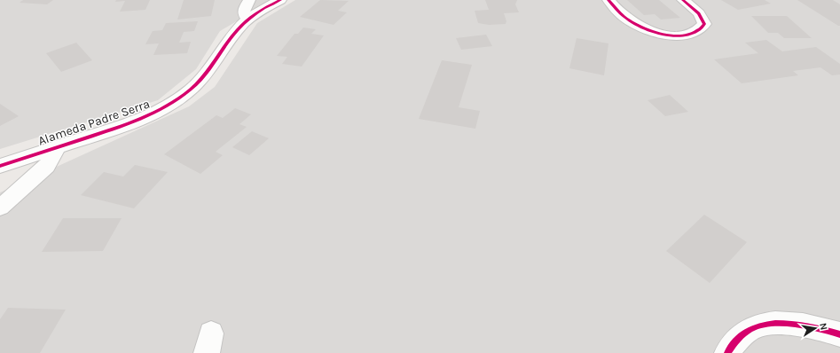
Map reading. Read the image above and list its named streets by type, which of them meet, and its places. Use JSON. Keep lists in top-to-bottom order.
{
  "streets": {
    "street": ["Alameda Padre Serra"]
  },
  "north": "right"
}
